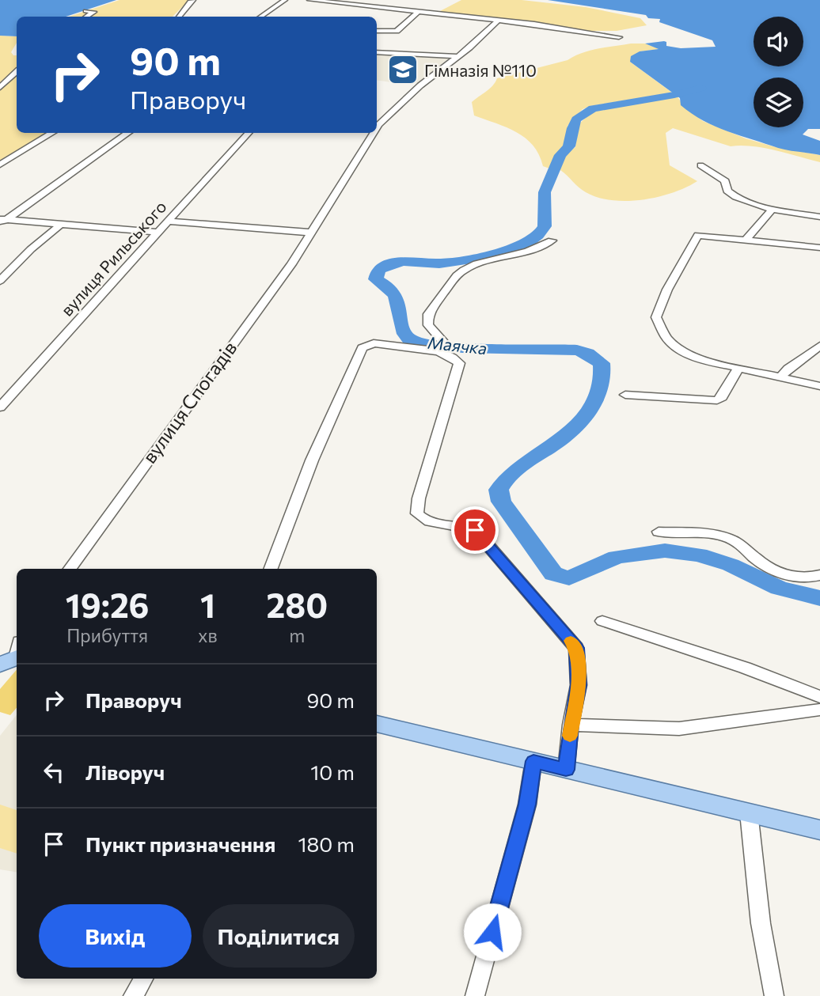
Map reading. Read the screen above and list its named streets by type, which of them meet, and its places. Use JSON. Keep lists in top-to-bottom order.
{
  "streets": {
    "street": ["вулиця Рильського", "вулиця Спогадів"]
  },
  "water": ["Маячка"],
  "places": {
    "school or university": ["Гімназія №110"]
  },
  "page": {
    "turn": ["90 m", "Праворуч"],
    "eta": [
      "19:26",
      "Прибуття",
      "1",
      "хв",
      "280",
      "m"
    ],
    "list": [
      {
        "name": "Праворуч",
        "value": "90 m"
      },
      {
        "name": "Ліворуч",
        "value": "10 m"
      },
      {
        "name": "Пункт призначення",
        "value": "180 m"
      }
    ],
    "buttons": ["Вихід", "Поділитися"]
  }
}
